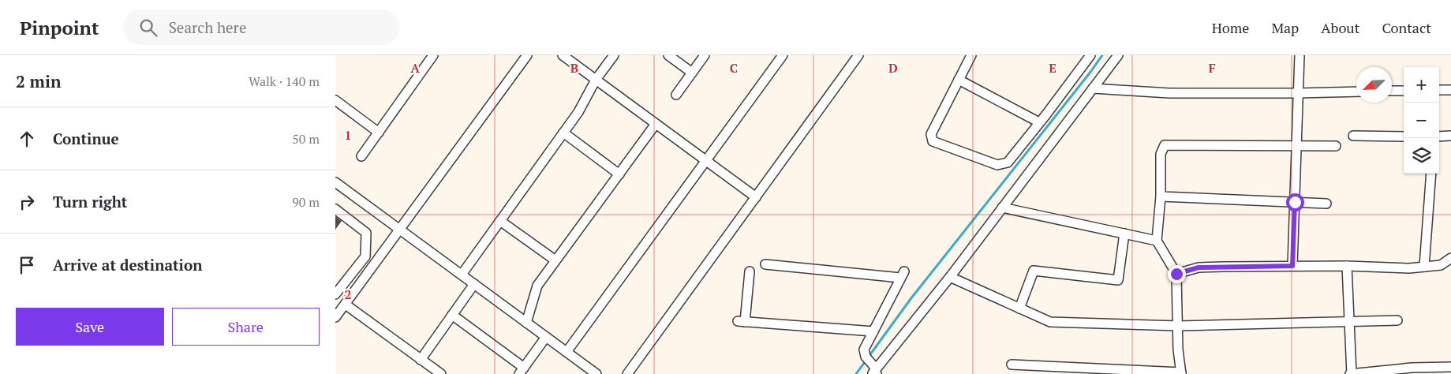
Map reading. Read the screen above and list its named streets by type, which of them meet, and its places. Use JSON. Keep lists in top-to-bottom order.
{
  "north": "bottom left",
  "page": {
    "header": "Pinpoint",
    "search": "Search here",
    "nav": [
      "Home",
      "Map",
      "About",
      "Contact"
    ],
    "heading": ["2 min", "Walk · 140 m"],
    "map_buttons": ["+", "−"],
    "list": [
      ["Continue", "50 m"],
      ["Turn right", "90 m"],
      "Arrive at destination"
    ],
    "buttons": ["Save", "Share"]
  },
  "grid": {
    "columns": [
      "A",
      "B",
      "C",
      "D",
      "E",
      "F"
    ],
    "rows": ["1", "2"]
  }
}
